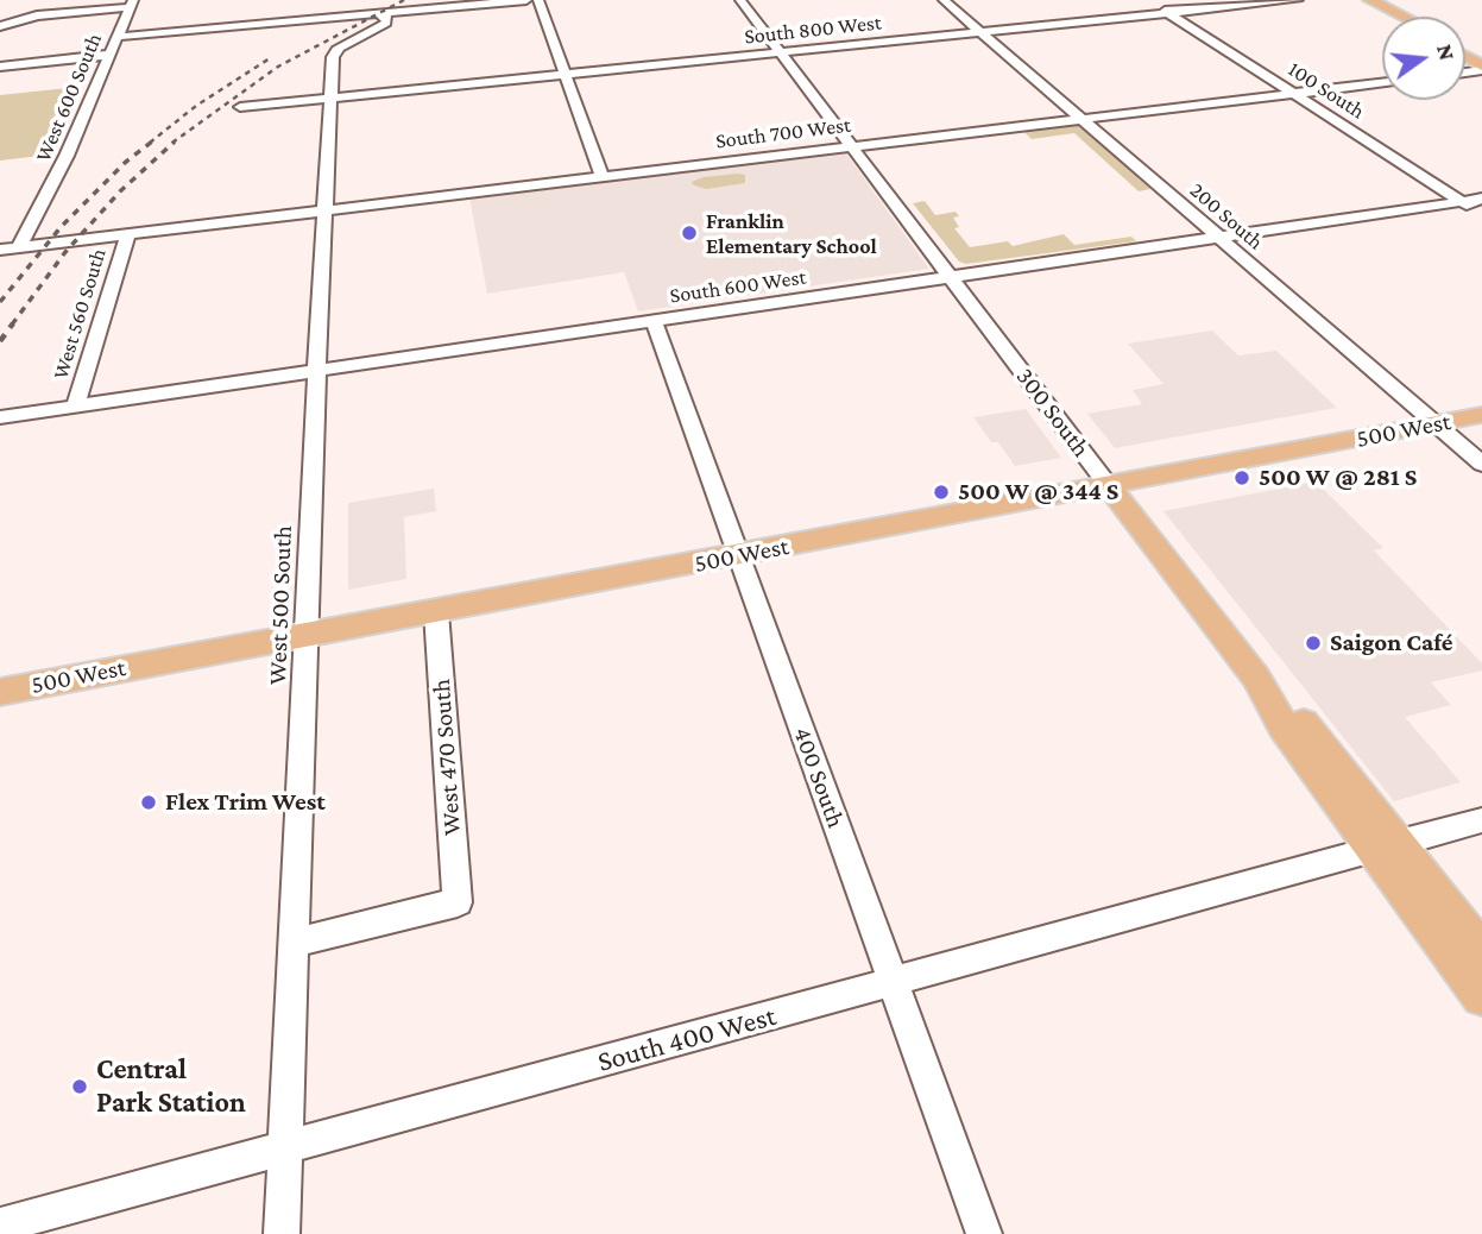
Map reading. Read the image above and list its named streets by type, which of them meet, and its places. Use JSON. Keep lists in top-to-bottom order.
{
  "streets": {
    "main road": ["300 South", "500 West"],
    "street": [
      "South 800 West",
      "100 South",
      "West 600 South",
      "South 700 West",
      "200 South",
      "South 600 West",
      "West 560 South",
      "West 500 South",
      "West 470 South",
      "400 South",
      "South 400 West"
    ]
  },
  "crossings": [
    ["South 800 West", "100 South"],
    ["South 800 West", "200 South"],
    ["South 800 West", "West 500 South"],
    ["100 South", "South 700 West"],
    ["100 South", "South 600 West"],
    ["West 600 South", "South 700 West"],
    ["South 700 West", "200 South"],
    ["South 700 West", "West 560 South"],
    ["South 700 West", "300 South"],
    ["South 700 West", "West 500 South"],
    ["200 South", "South 600 West"],
    ["200 South", "500 West"],
    ["South 600 West", "West 560 South"],
    ["South 600 West", "300 South"],
    ["South 600 West", "West 500 South"],
    ["South 600 West", "400 South"],
    ["300 South", "500 West"],
    ["300 South", "South 400 West"],
    ["500 West", "West 500 South"],
    ["500 West", "West 470 South"],
    ["500 West", "400 South"],
    ["West 500 South", "West 470 South"],
    ["West 500 South", "South 400 West"],
    ["400 South", "South 400 West"]
  ],
  "places": [
    "Franklin Elementary School",
    "500 W @ 281 S",
    "500 W @ 344 S",
    "Saigon Café",
    "Flex Trim West",
    "Central Park Station"
  ],
  "north": "right"
}
